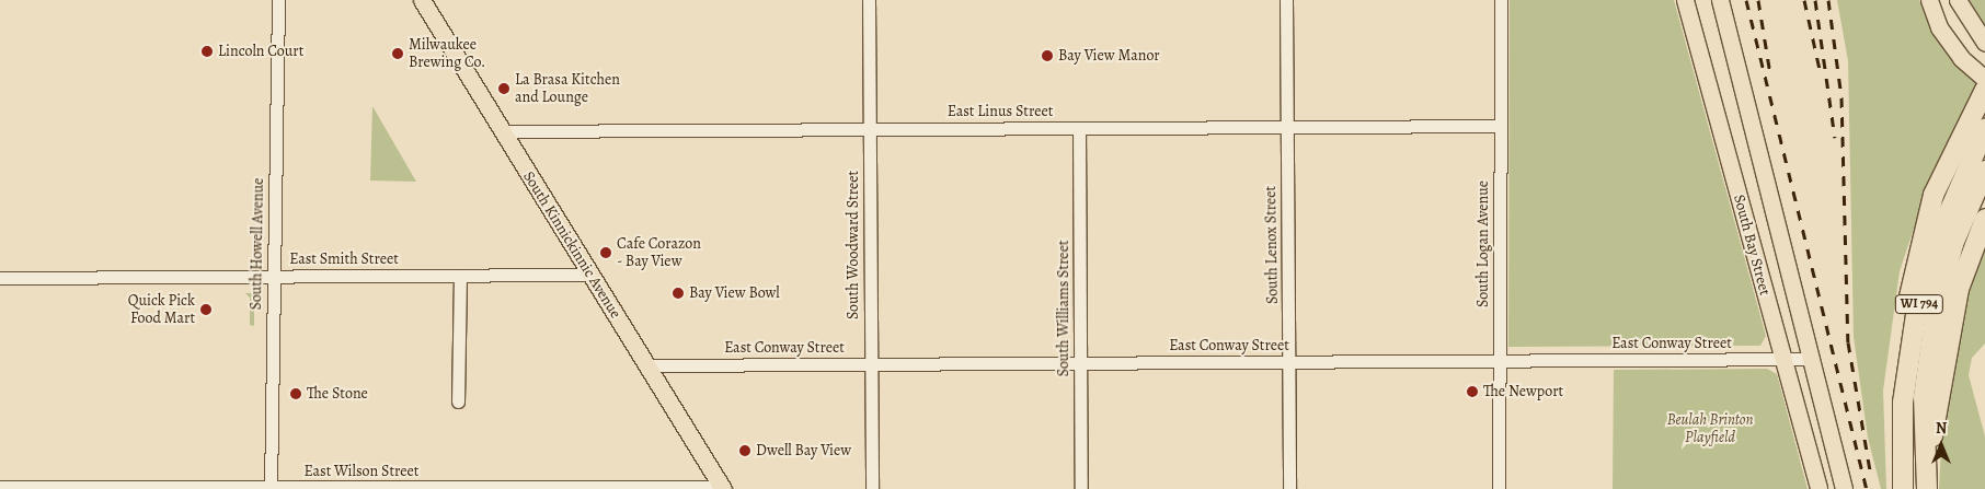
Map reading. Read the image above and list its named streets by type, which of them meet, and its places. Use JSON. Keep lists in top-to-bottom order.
{
  "streets": {
    "highway": ["WI 794"],
    "main road": ["South Kinnickinnic Avenue", "South Bay Street"],
    "street": [
      "East Linus Street",
      "South Howell Avenue",
      "South Logan Avenue",
      "South Woodward Street",
      "South Lenox Street",
      "East Smith Street",
      "South Williams Street",
      "East Conway Street",
      "East Wilson Street"
    ]
  },
  "crossings": [
    ["East Linus Street", "South Logan Avenue"],
    ["East Linus Street", "South Kinnickinnic Avenue"],
    ["East Linus Street", "South Woodward Street"],
    ["East Linus Street", "South Lenox Street"],
    ["East Linus Street", "South Williams Street"],
    ["South Howell Avenue", "East Smith Street"],
    ["South Howell Avenue", "East Wilson Street"],
    ["South Logan Avenue", "East Conway Street"],
    ["South Kinnickinnic Avenue", "East Smith Street"],
    ["South Kinnickinnic Avenue", "East Conway Street"],
    ["South Kinnickinnic Avenue", "East Wilson Street"],
    ["South Woodward Street", "East Conway Street"],
    ["South Lenox Street", "East Conway Street"],
    ["South Bay Street", "East Conway Street"],
    ["South Williams Street", "East Conway Street"]
  ],
  "parks": ["Beulah Brinton Playfield"],
  "places": [
    "Lincoln Court",
    "Milwaukee Brewing Co.",
    "Bay View Manor",
    "La Brasa Kitchen and Lounge",
    "Cafe Corazon - Bay View",
    "Bay View Bowl",
    "Quick Pick Food Mart",
    "The Newport",
    "The Stone",
    "Dwell Bay View"
  ],
  "north": "top"
}
